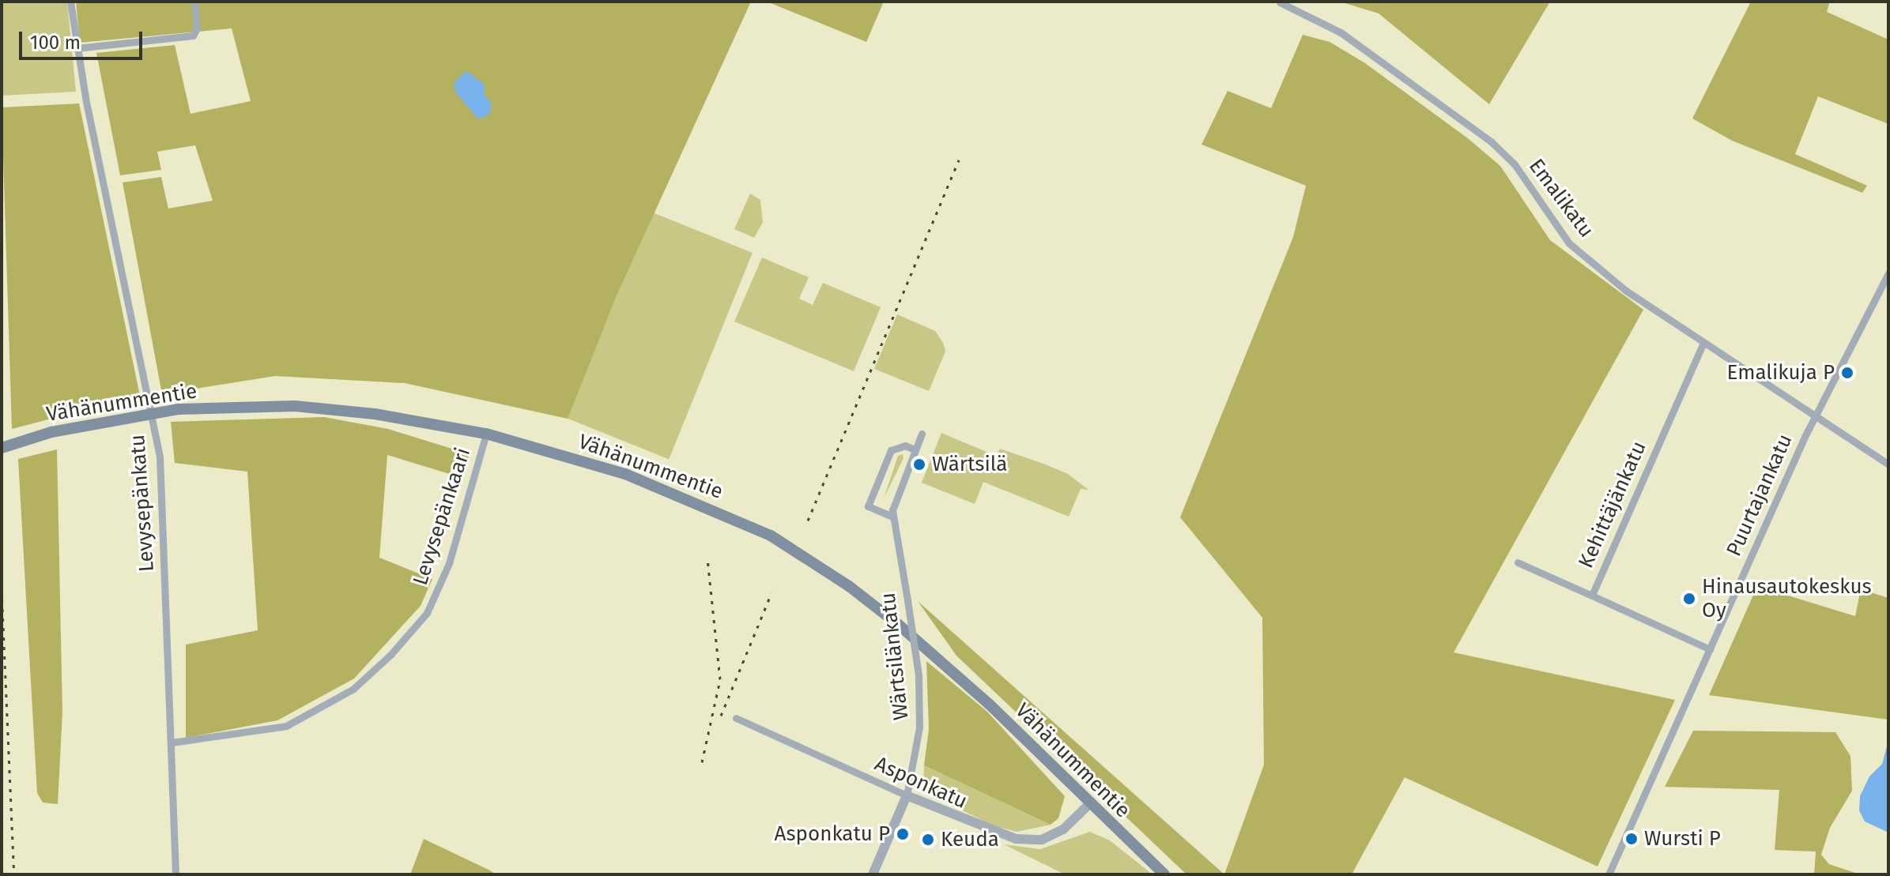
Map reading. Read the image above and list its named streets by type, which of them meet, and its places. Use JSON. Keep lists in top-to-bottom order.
{
  "streets": {
    "main road": ["Vähänummentie"],
    "street": [
      "Emalikatu",
      "Puurtajankatu",
      "Levysepänkatu",
      "Kehittäjänkatu",
      "Levysepänkaari",
      "Wärtsilänkatu",
      "Asponkatu"
    ]
  },
  "crossings": [
    ["Emalikatu", "Puurtajankatu"],
    ["Emalikatu", "Kehittäjänkatu"],
    ["Vähänummentie", "Levysepänkaari"],
    ["Vähänummentie", "Asponkatu"],
    ["Puurtajankatu", "Kehittäjänkatu"],
    ["Levysepänkatu", "Levysepänkaari"],
    ["Wärtsilänkatu", "Asponkatu"]
  ],
  "places": [
    "Emalikuja P",
    "Wärtsilä",
    "Hinausautokeskus Oy",
    "Asponkatu P",
    "Wursti P",
    "Keuda"
  ],
  "scale_bar": "100 m"
}
